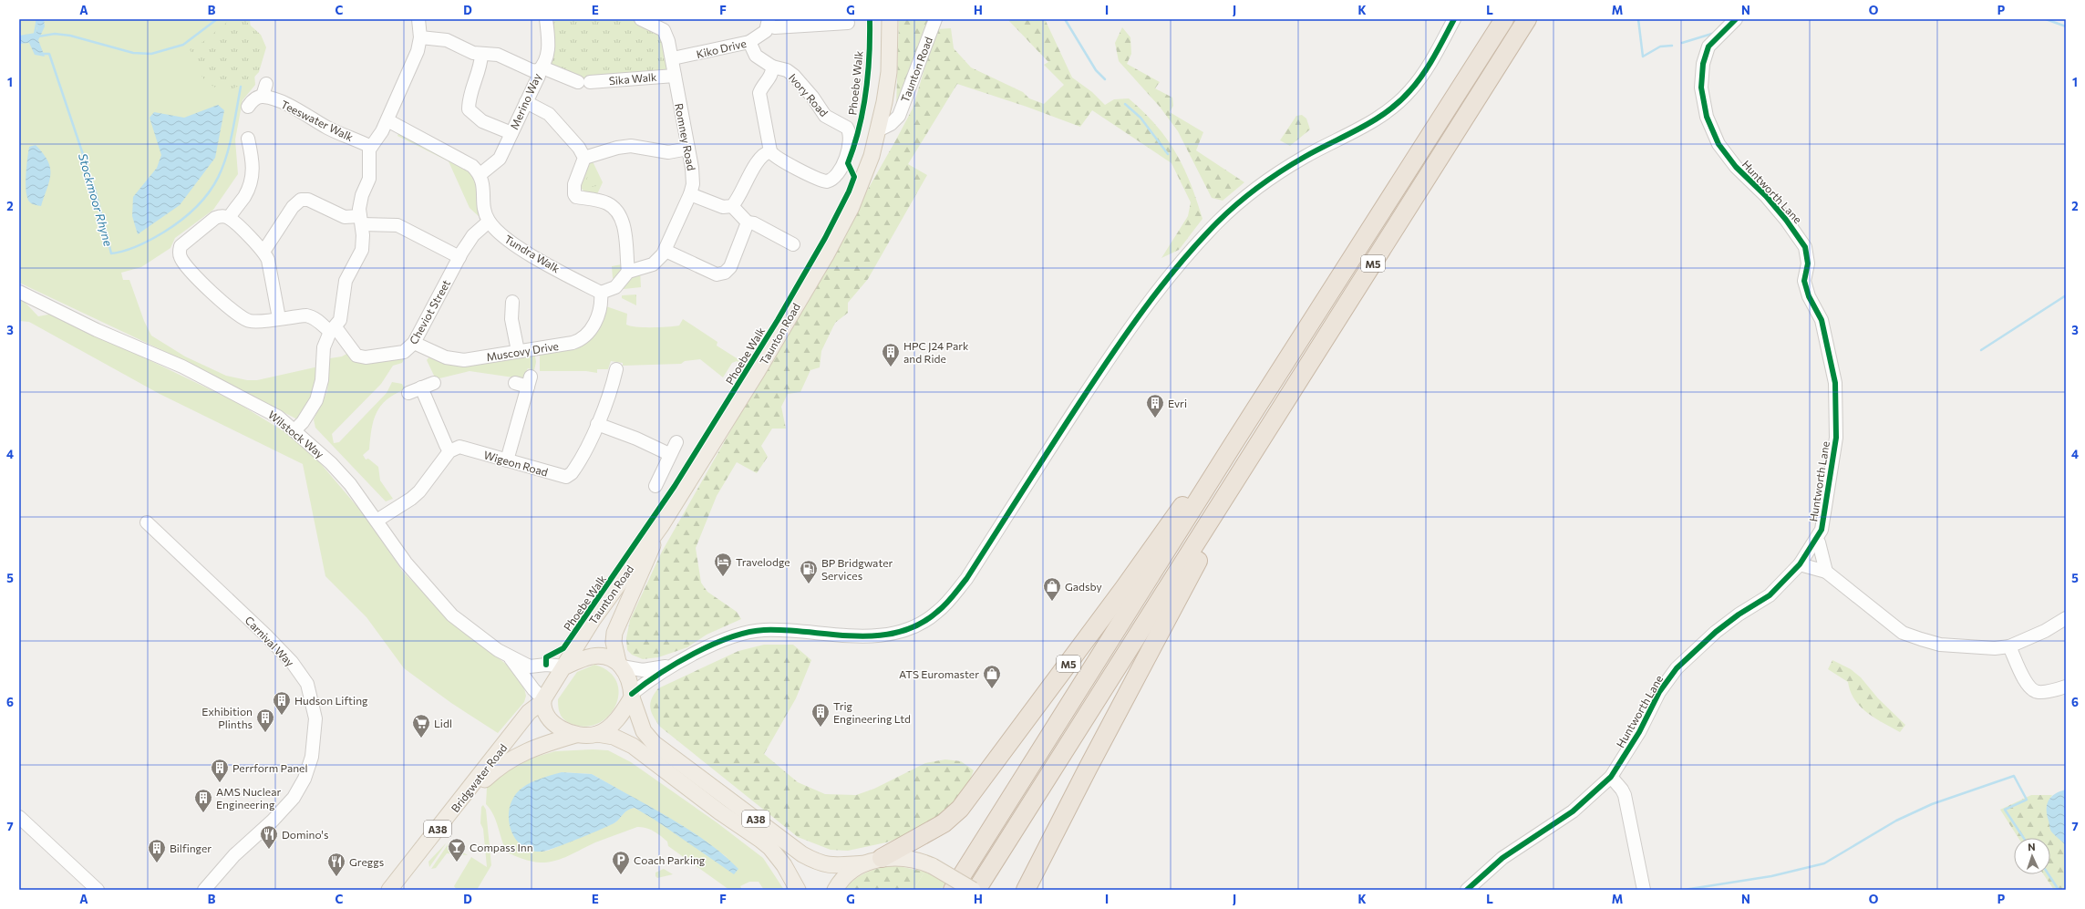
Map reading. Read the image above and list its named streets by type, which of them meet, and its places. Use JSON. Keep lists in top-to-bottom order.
{
  "streets": {
    "highway": ["M5"],
    "main road": ["Taunton Road", "Bridgwater Road", "A38"],
    "street": [
      "Kiko Drive",
      "Sika Walk",
      "Ivory Road",
      "Merino Way",
      "Teeswater Walk",
      "Romney Road",
      "Huntworth Lane",
      "Tundra Walk",
      "Cheviot Street",
      "Muscovy Drive",
      "Wilstock Way",
      "Wigeon Road",
      "Carnival Way"
    ],
    "cycle path": ["Phoebe Walk"]
  },
  "crossings": [
    ["Kiko Drive", "Ivory Road"],
    ["Kiko Drive", "Romney Road"],
    ["Taunton Road", "Wilstock Way"],
    ["Taunton Road", "Bridgwater Road"],
    ["Taunton Road", "A38"],
    ["Sika Walk", "Merino Way"],
    ["Sika Walk", "Romney Road"],
    ["Tundra Walk", "Cheviot Street"],
    ["Tundra Walk", "Muscovy Drive"],
    ["M5", "A38"],
    ["Cheviot Street", "Muscovy Drive"],
    ["Wilstock Way", "Bridgwater Road"],
    ["Wilstock Way", "A38"],
    ["Bridgwater Road", "A38"]
  ],
  "water": ["Stockmoor Rhyne"],
  "places": {
    "building": [
      "HPC J24 Park and Ride",
      "Evri",
      "Hudson Lifting",
      "Trig Engineering Ltd",
      "Exhibition Plinths",
      "Perrform Panel",
      "AMS Nuclear Engineering",
      "Bilfinger"
    ],
    "hotel": ["Travelodge"],
    "fuel station": ["BP Bridgwater Services"],
    "shop": ["Gadsby", "ATS Euromaster"],
    "supermarket": ["Lidl"],
    "restaurant": ["Domino's", "Greggs"],
    "bar": ["Compass Inn"],
    "parking": ["Coach Parking"]
  },
  "north": "top",
  "grid": {
    "columns": [
      "A",
      "B",
      "C",
      "D",
      "E",
      "F",
      "G",
      "H",
      "I",
      "J",
      "K",
      "L",
      "M",
      "N",
      "O",
      "P"
    ],
    "rows": [
      "1",
      "2",
      "3",
      "4",
      "5",
      "6",
      "7"
    ]
  }
}
